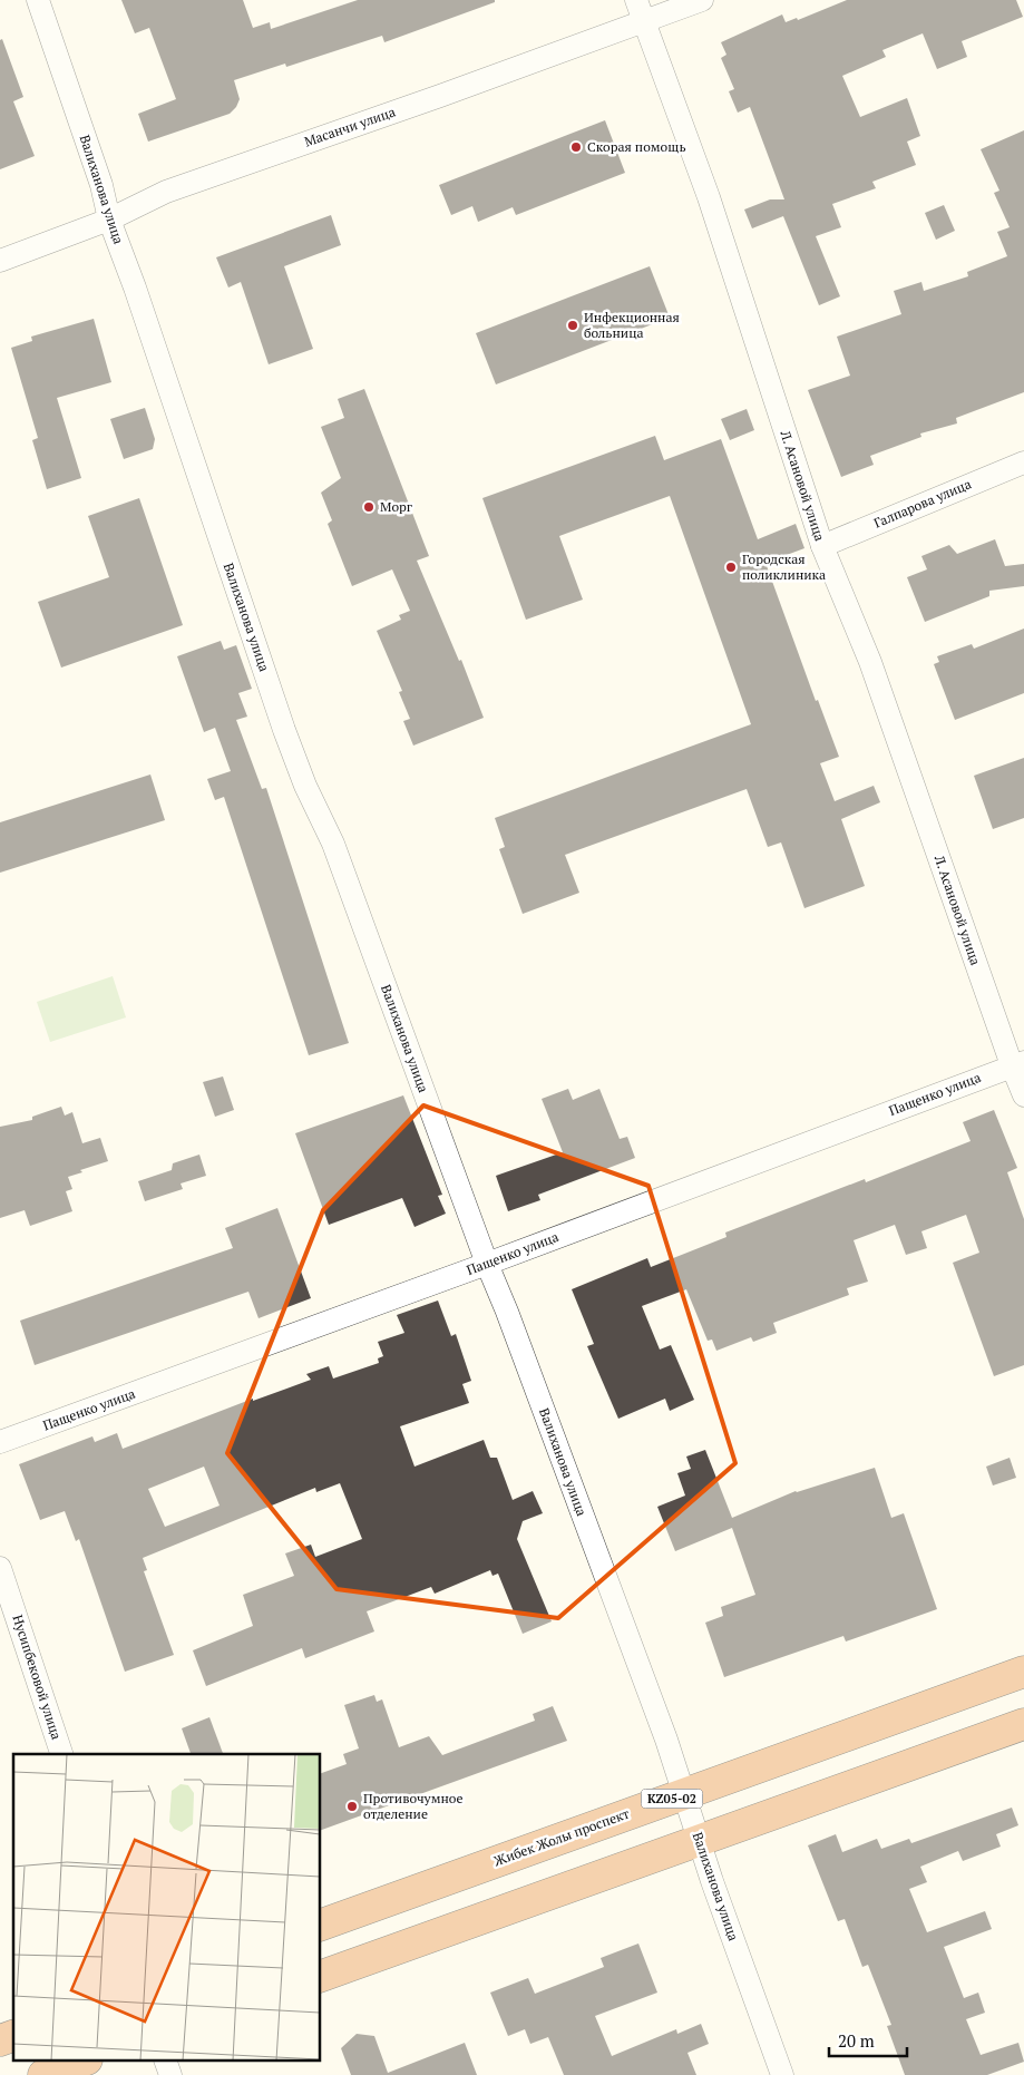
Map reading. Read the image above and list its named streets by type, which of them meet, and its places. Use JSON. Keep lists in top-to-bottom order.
{
  "streets": {
    "highway": ["KZ05-02", "Жибек Жолы проспект"],
    "street": [
      "Масанчи улица",
      "Валиханова улица",
      "Л. Асановой улица",
      "Галпарова улица",
      "Пащенко улица",
      "Нусипбековой улица"
    ]
  },
  "crossings": [
    ["Масанчи улица", "Валиханова улица"],
    ["Масанчи улица", "Л. Асановой улица"],
    ["Валиханова улица", "Пащенко улица"],
    ["Валиханова улица", "Жибек Жолы проспект"],
    ["Л. Асановой улица", "Галпарова улица"],
    ["Л. Асановой улица", "Пащенко улица"]
  ],
  "places": [
    "Скорая помощь",
    "Инфекционная больница",
    "Морг",
    "Городская поликлиника",
    "Противочумное отделение"
  ],
  "scale_bar": "20 m"
}
